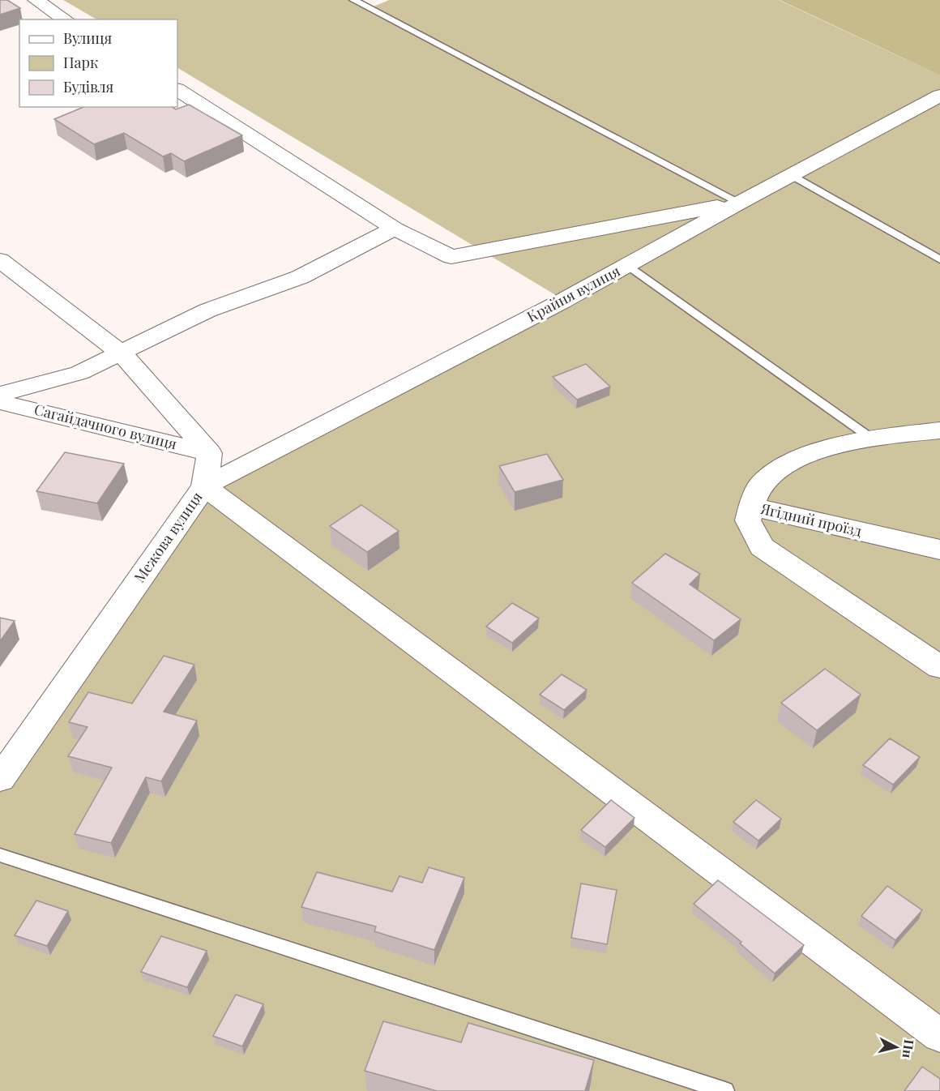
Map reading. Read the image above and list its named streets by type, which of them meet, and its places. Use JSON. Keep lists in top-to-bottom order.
{
  "streets": {
    "street": [
      "Крайня вулиця",
      "Сагайдачного вулиця",
      "Ягідний проїзд",
      "Межова вулиця"
    ]
  },
  "crossings": [
    ["Крайня вулиця", "Межова вулиця"],
    ["Сагайдачного вулиця", "Межова вулиця"]
  ],
  "legend": ["Вулиця", "Парк", "Будівля"],
  "north": "right"
}
